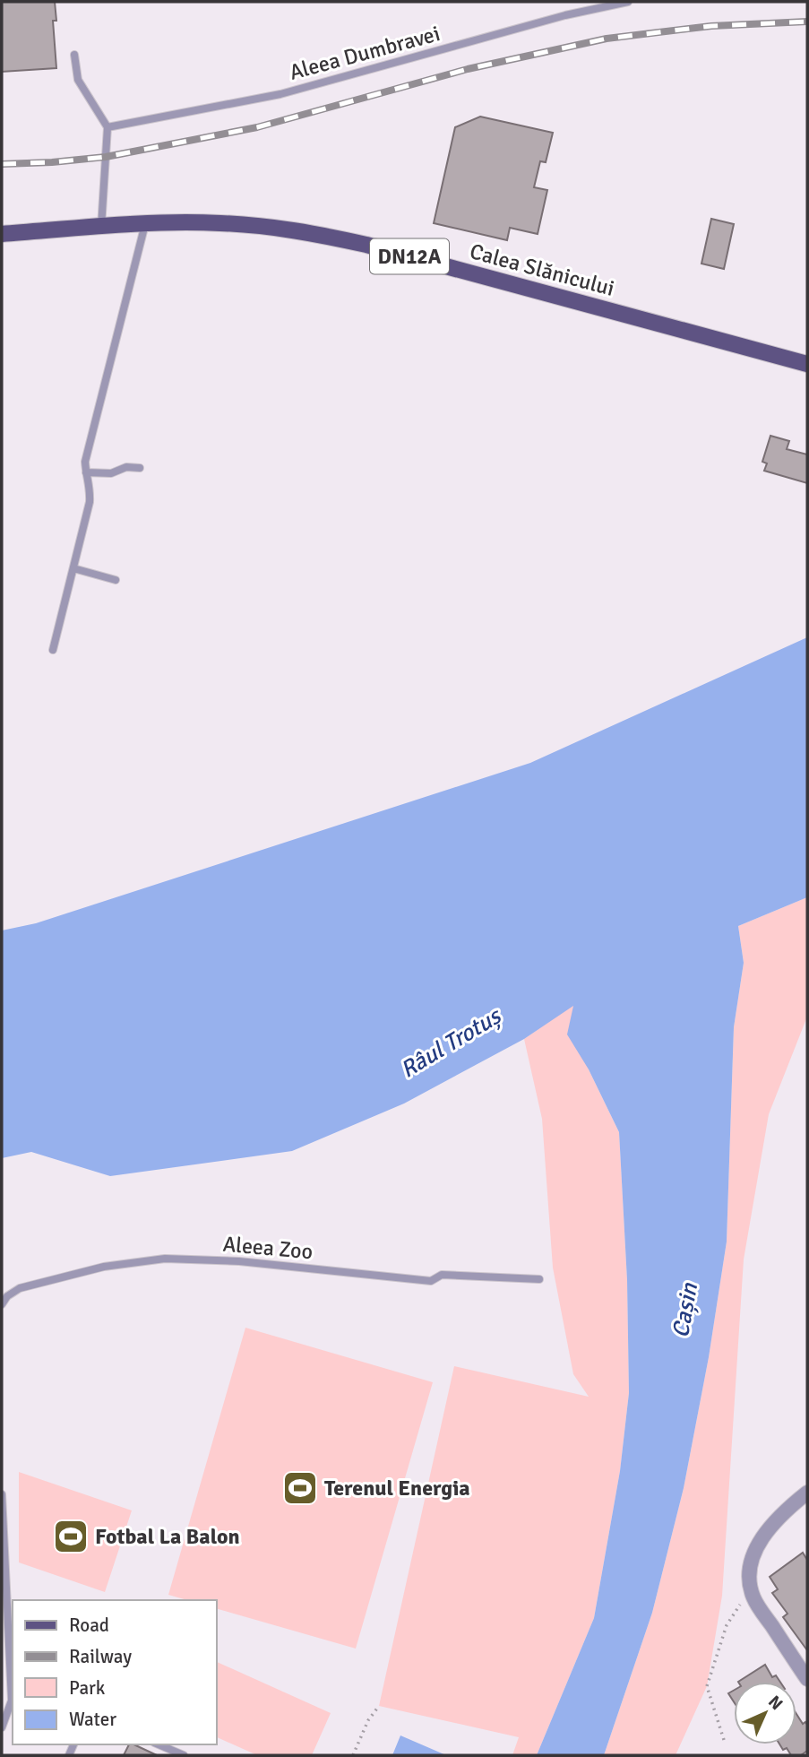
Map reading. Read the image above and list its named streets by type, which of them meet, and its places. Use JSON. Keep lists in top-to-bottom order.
{
  "streets": {
    "main road": ["DN12A", "Calea Slănicului"],
    "lane": ["Aleea Dumbravei", "Aleea Zoo"]
  },
  "water": ["Râul Trotuș", "Cașin"],
  "places": {
    "sports": ["Terenul Energia", "Fotbal La Balon"]
  },
  "legend": [
    "Road",
    "Railway",
    "Park",
    "Water"
  ],
  "north": "top right"
}
